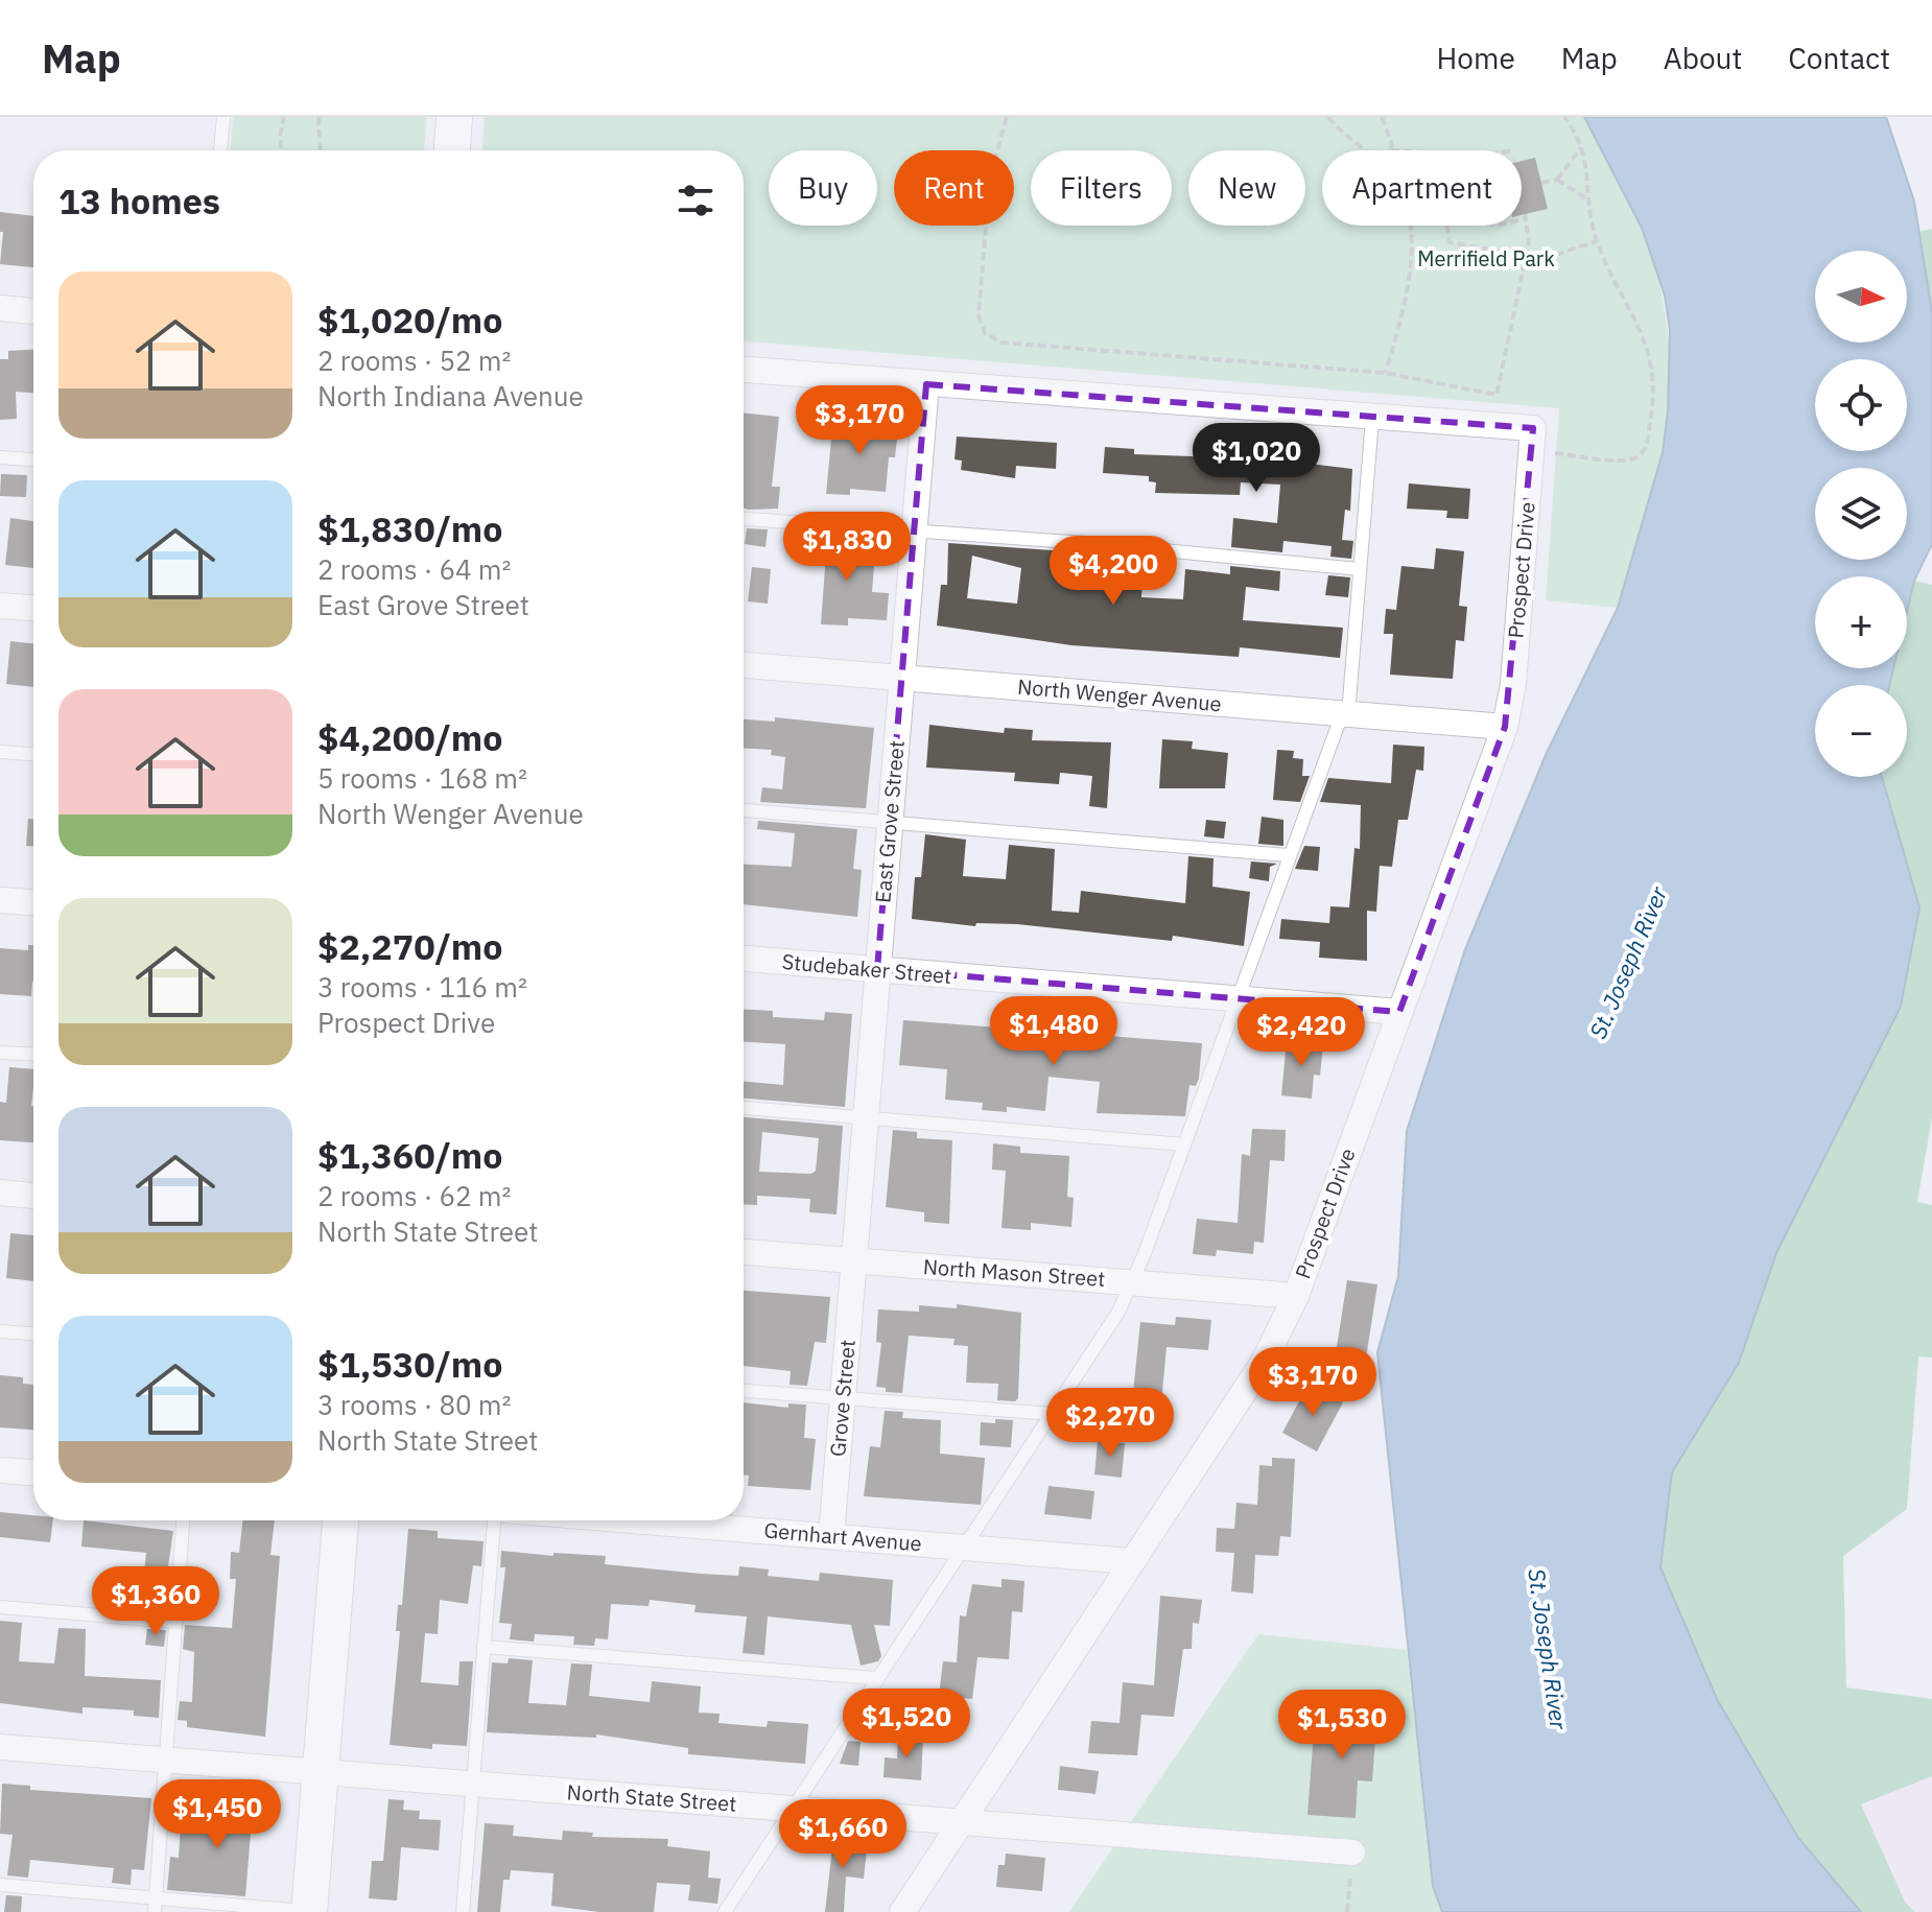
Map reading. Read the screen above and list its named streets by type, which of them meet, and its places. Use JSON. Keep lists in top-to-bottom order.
{
  "streets": {
    "street": [
      "Prospect Drive",
      "North Wenger Avenue",
      "East Grove Street",
      "Studebaker Street",
      "North Mason Street",
      "Grove Street",
      "Gernhart Avenue",
      "North State Street"
    ]
  },
  "crossings": [
    ["Prospect Drive", "North Wenger Avenue"],
    ["Prospect Drive", "Studebaker Street"],
    ["Prospect Drive", "North Mason Street"],
    ["Prospect Drive", "Gernhart Avenue"],
    ["Prospect Drive", "North State Street"],
    ["North Wenger Avenue", "East Grove Street"],
    ["East Grove Street", "Studebaker Street"],
    ["East Grove Street", "North Mason Street"],
    ["East Grove Street", "Grove Street"],
    ["North Mason Street", "Grove Street"],
    ["Grove Street", "Gernhart Avenue"]
  ],
  "water": ["St. Joseph River"],
  "parks": ["Merrifield Park"],
  "north": "right",
  "page": {
    "header": "Map",
    "nav": [
      "Home",
      "Map",
      "About",
      "Contact"
    ],
    "chip": [
      "Buy",
      "Rent",
      "Filters",
      "New",
      "Apartment"
    ],
    "heading": "13 homes",
    "map_buttons": ["+", "−"],
    "list": [
      {
        "name": "$1,020/mo",
        "note": "2 rooms · 52 m² · North Indiana Avenue"
      },
      {
        "name": "$1,830/mo",
        "note": "2 rooms · 64 m² · East Grove Street"
      },
      {
        "name": "$4,200/mo",
        "note": "5 rooms · 168 m² · North Wenger Avenue"
      },
      {
        "name": "$2,270/mo",
        "note": "3 rooms · 116 m² · Prospect Drive"
      },
      {
        "name": "$1,360/mo",
        "note": "2 rooms · 62 m² · North State Street"
      },
      {
        "name": "$1,530/mo",
        "note": "3 rooms · 80 m² · North State Street"
      }
    ],
    "price": [
      "$3,170",
      "$1,020",
      "$1,830",
      "$4,200",
      "$1,480",
      "$2,420",
      "$3,170",
      "$2,270",
      "$1,360",
      "$1,520",
      "$1,530",
      "$1,450",
      "$1,660"
    ]
  }
}
